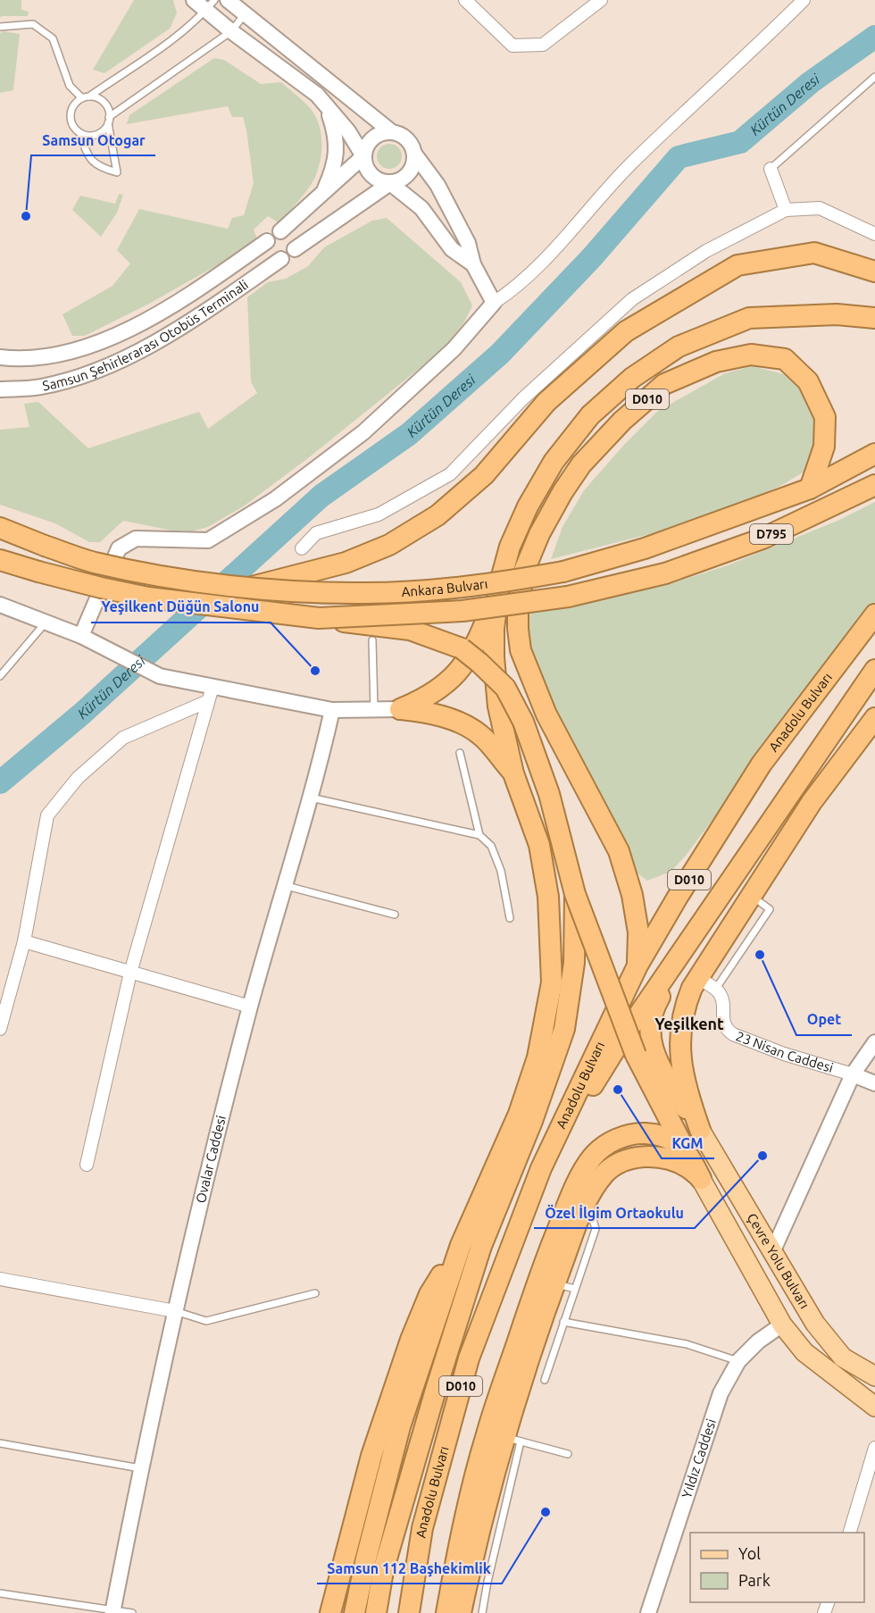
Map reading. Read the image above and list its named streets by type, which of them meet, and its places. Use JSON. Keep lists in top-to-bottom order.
{
  "streets": {
    "highway": [
      "D010",
      "D795",
      "Ankara Bulvarı",
      "Anadolu Bulvarı"
    ],
    "main road": ["Çevre Yolu Bulvarı"],
    "street": [
      "Samsun Şehirlerarası Otobüs Terminali",
      "23 Nisan Caddesi",
      "Ovalar Caddesi",
      "Yıldız Caddesi"
    ]
  },
  "crossings": [
    ["D010", "Ankara Bulvarı"],
    ["D010", "Anadolu Bulvarı"],
    ["Çevre Yolu Bulvarı", "Yıldız Caddesi"]
  ],
  "districts": ["Yeşilkent"],
  "water": ["Kürtün Deresi"],
  "places": [
    "Samsun Otogar",
    "Yeşilkent Düğün Salonu",
    "Opet",
    "KGM",
    "Özel İlgim Ortaokulu",
    "Samsun 112 Başhekimlik"
  ],
  "legend": ["Yol", "Park"]
}
